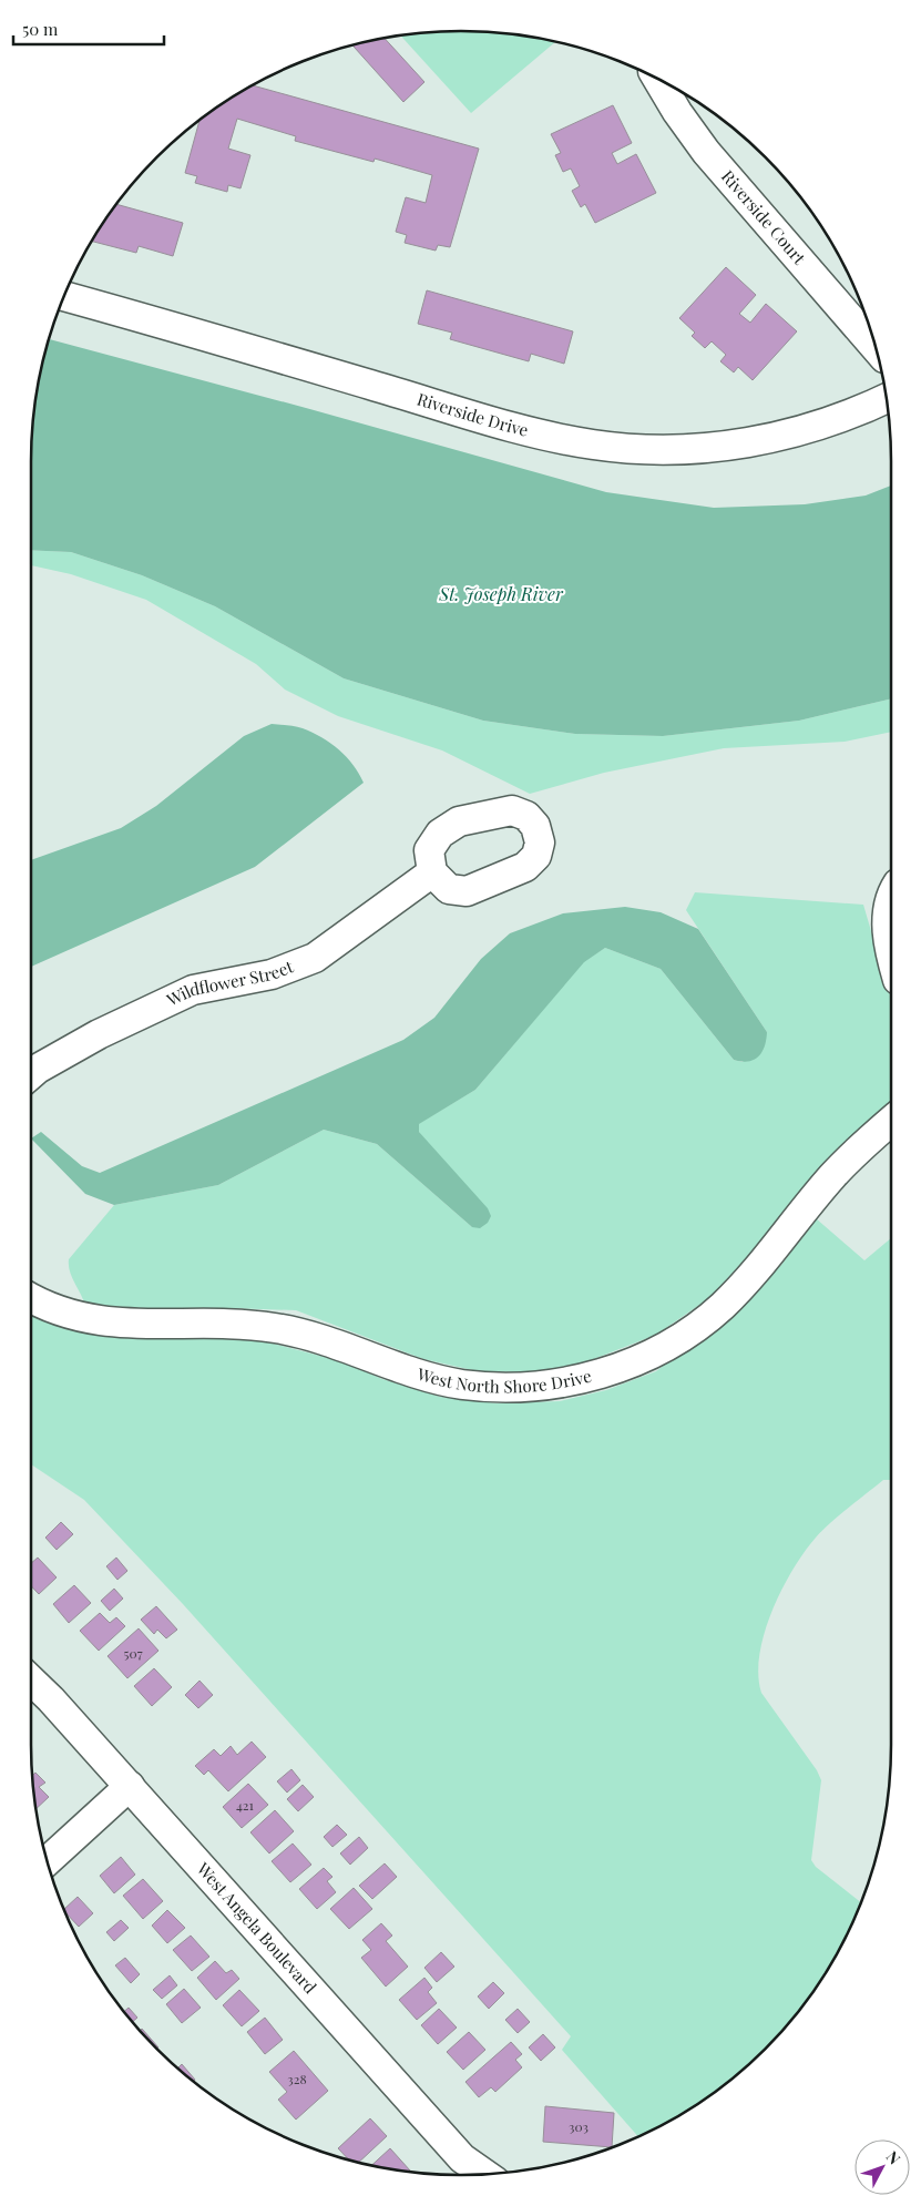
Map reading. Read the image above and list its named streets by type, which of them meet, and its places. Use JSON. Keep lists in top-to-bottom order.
{
  "streets": {
    "street": [
      "Riverside Court",
      "Riverside Drive",
      "Wildflower Street",
      "West North Shore Drive",
      "West Angela Boulevard"
    ]
  },
  "water": ["St. Joseph River"],
  "house_numbers": [
    "507",
    "421",
    "328",
    "303"
  ],
  "scale_bar": "50 m",
  "north": "top right"
}
